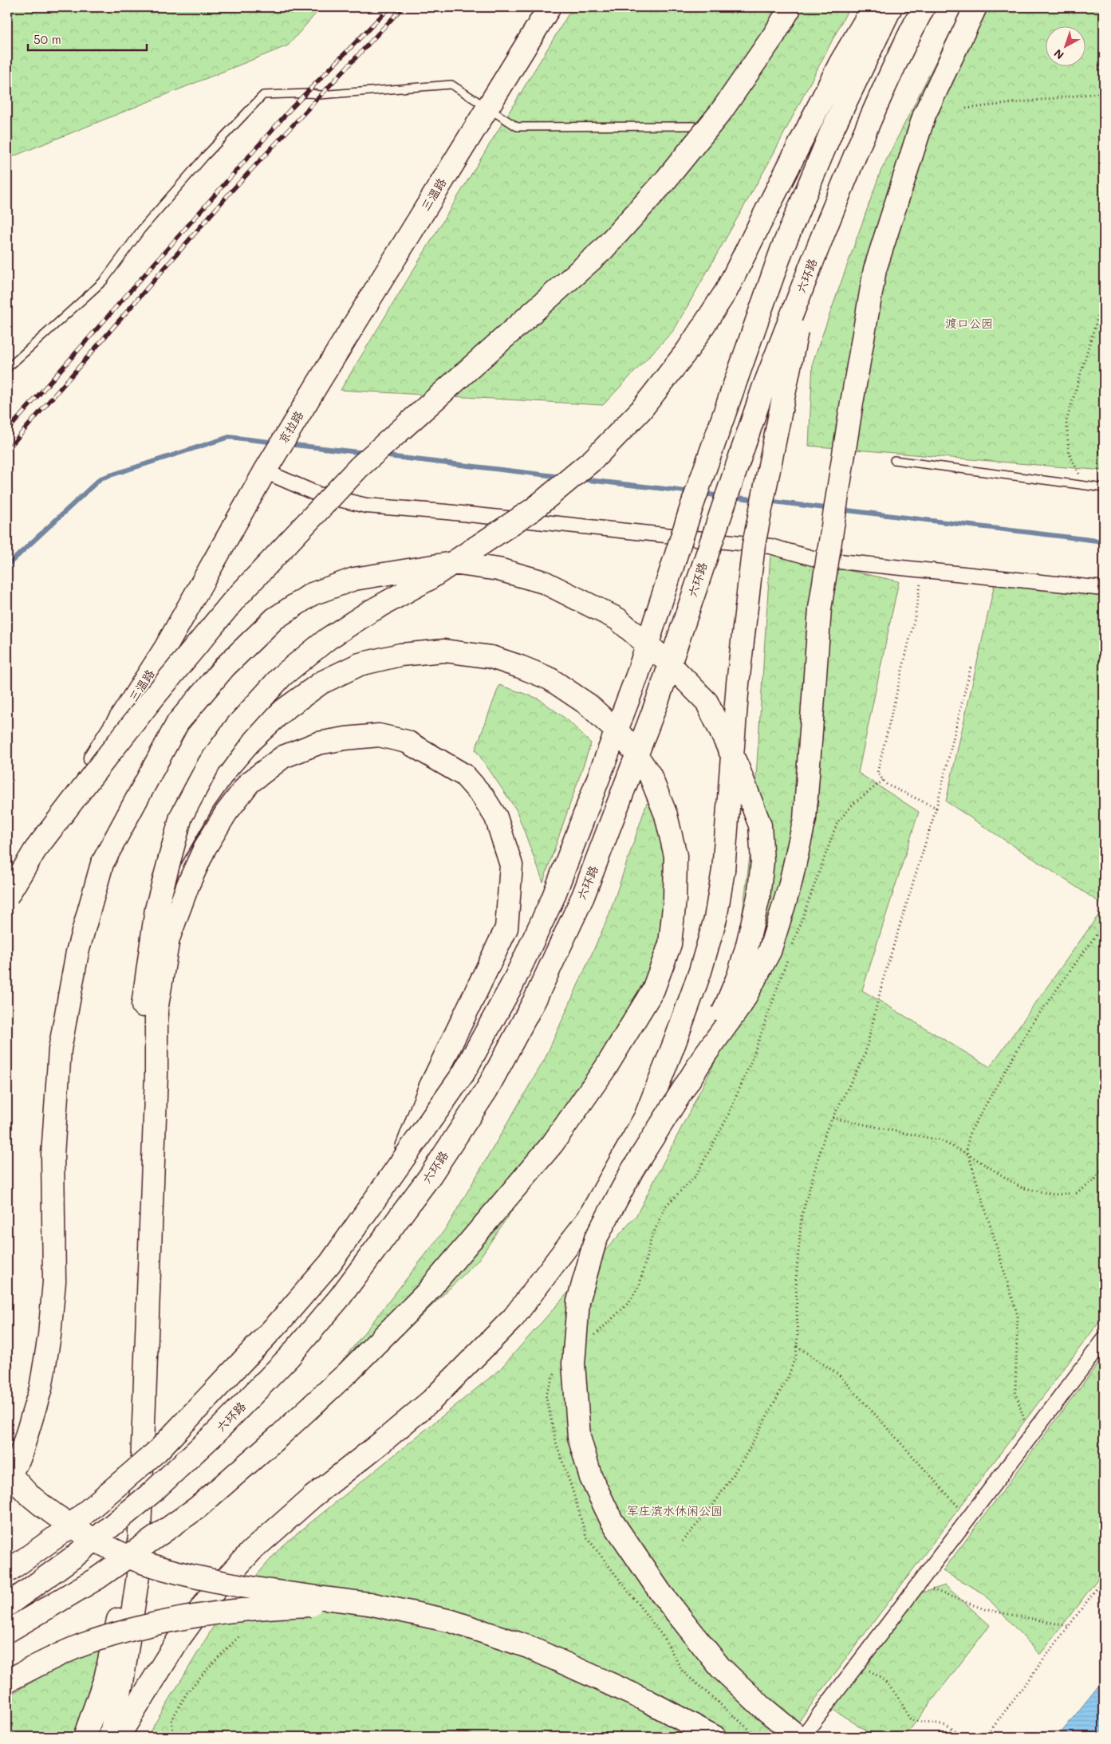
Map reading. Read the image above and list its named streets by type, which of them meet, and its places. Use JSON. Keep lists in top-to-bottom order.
{
  "streets": {
    "highway": ["三温路", "六环路", "京拉路"]
  },
  "crossings": [
    ["三温路", "京拉路"]
  ],
  "parks": ["渡口公园", "军庄滨水休闲公园"],
  "scale_bar": "50 m",
  "north": "bottom left"
}
